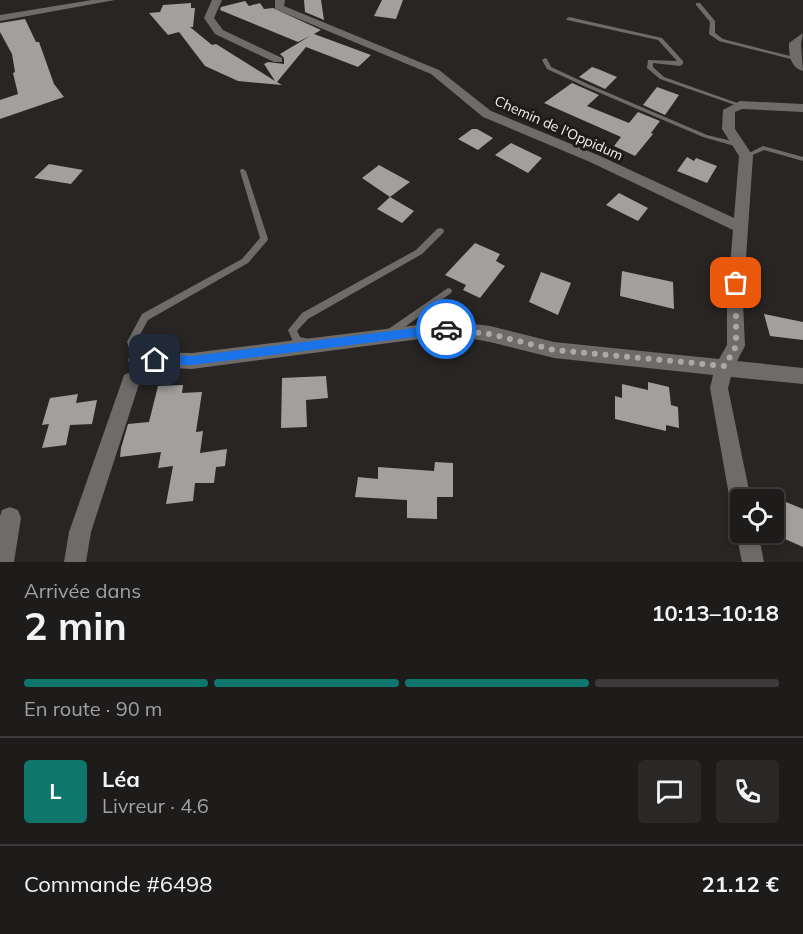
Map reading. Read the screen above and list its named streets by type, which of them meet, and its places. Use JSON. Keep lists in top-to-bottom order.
{
  "streets": {
    "street": ["Chemin de l'Oppidum"]
  },
  "page": {
    "heading": ["2 min", "Arrivée dans", "10:13–10:18"],
    "panel": [
      "Léa",
      "Livreur · 4.6",
      "Commande #6498",
      "21.12 €"
    ],
    "bar": "En route · 90 m",
    "round": "L"
  }
}
